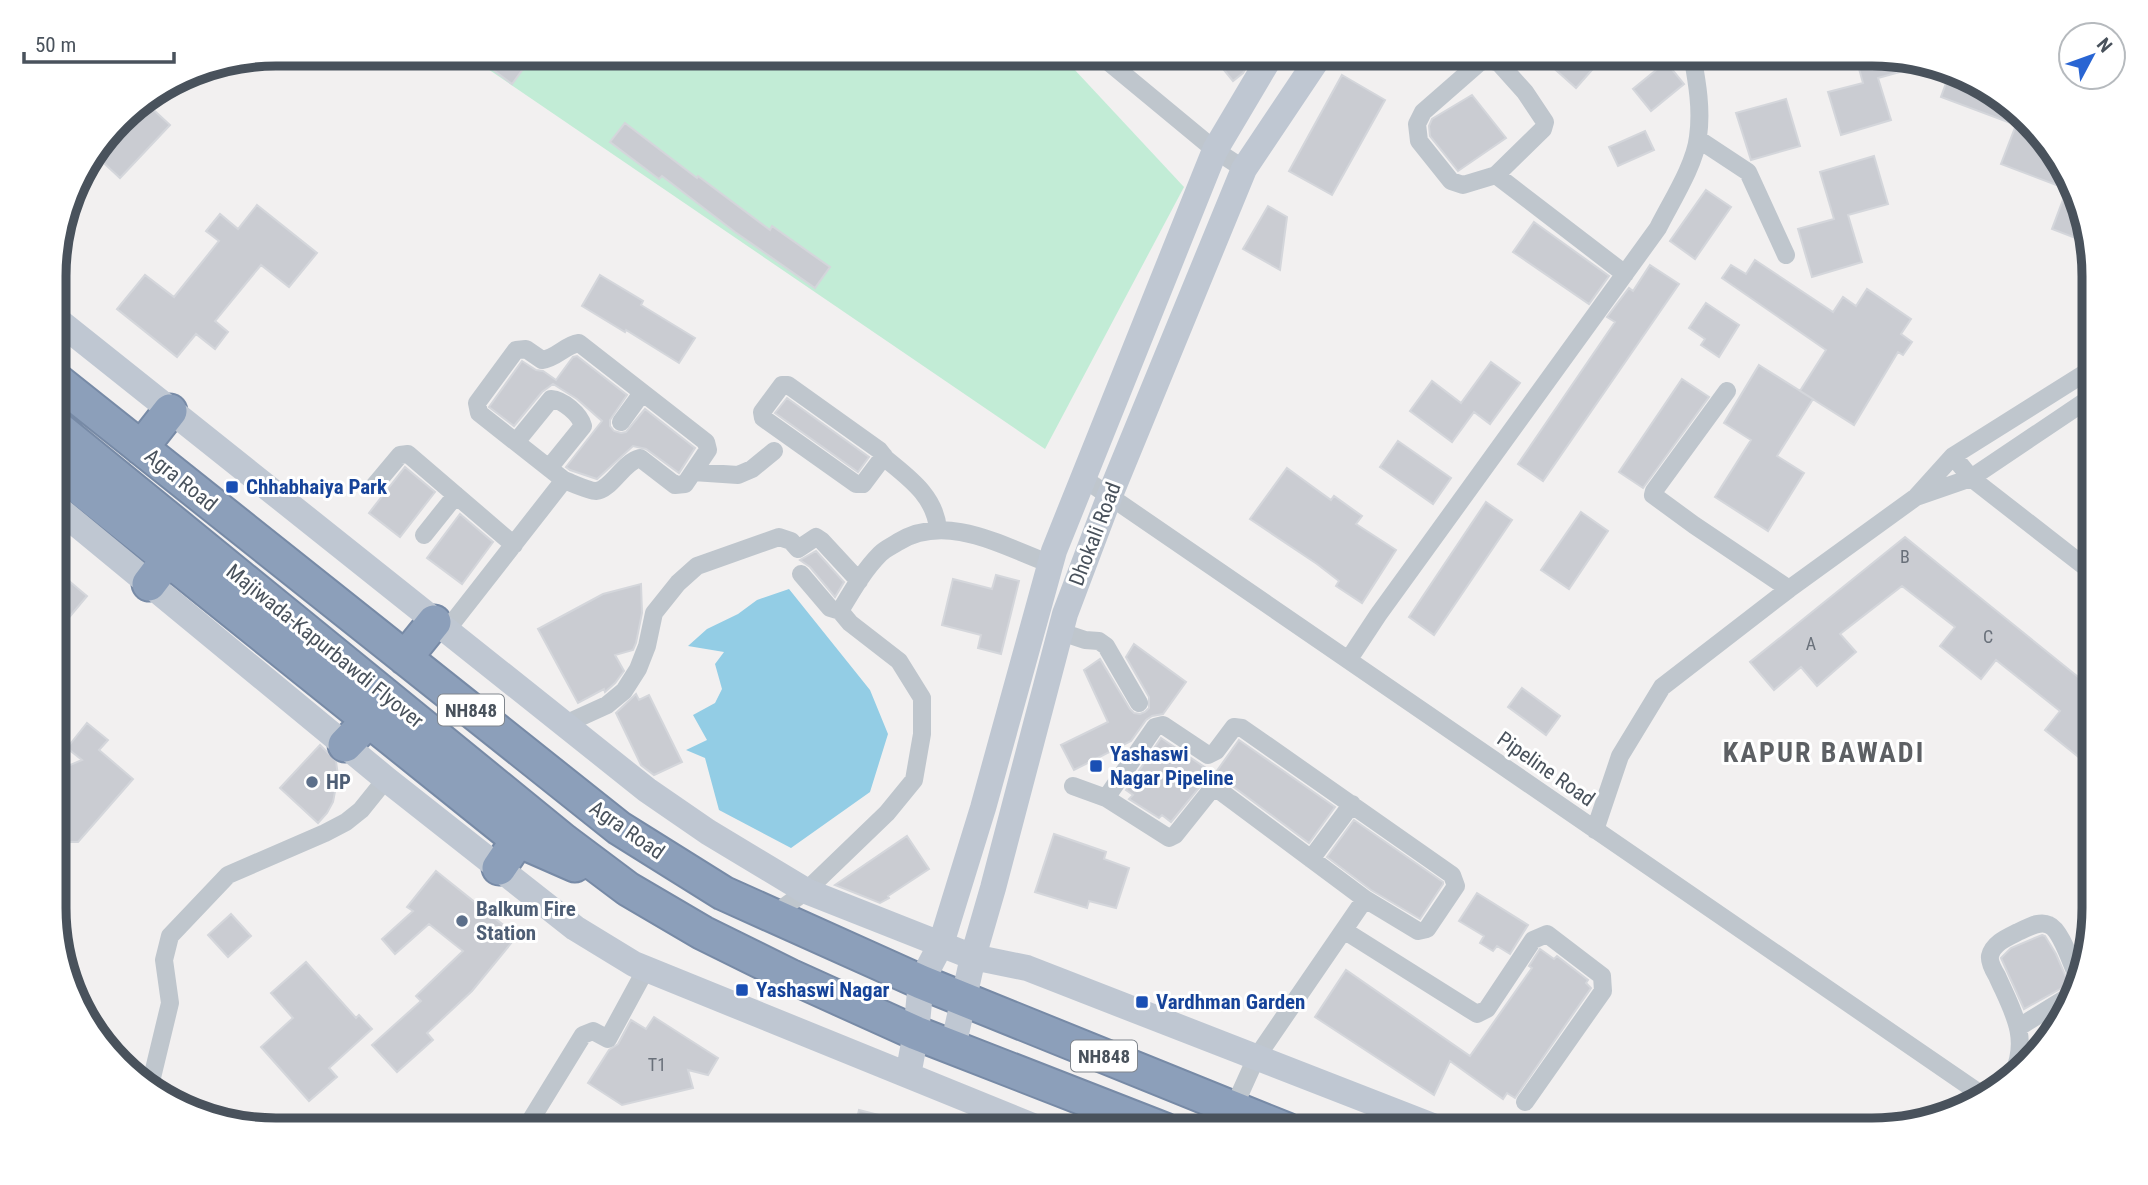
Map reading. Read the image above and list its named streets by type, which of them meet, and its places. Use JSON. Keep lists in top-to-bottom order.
{
  "streets": {
    "highway": ["Agra Road", "Majiwada-Kapurbawdi Flyover", "NH848"],
    "street": ["Dhokali Road", "Pipeline Road"]
  },
  "crossings": [
    ["Agra Road", "Dhokali Road"],
    ["Dhokali Road", "NH848"],
    ["Dhokali Road", "Pipeline Road"],
    ["Majiwada-Kapurbawdi Flyover", "NH848"]
  ],
  "districts": ["KAPUR BAWADI"],
  "places": {
    "transit": [
      "Chhabhaiya Park",
      "Yashaswi Nagar Pipeline",
      "Yashaswi Nagar",
      "Vardhman Garden"
    ],
    "other": ["HP", "Balkum Fire Station"]
  },
  "house_numbers": [
    "B",
    "C",
    "A",
    "T1"
  ],
  "scale_bar": "50 m",
  "north": "top right"
}
